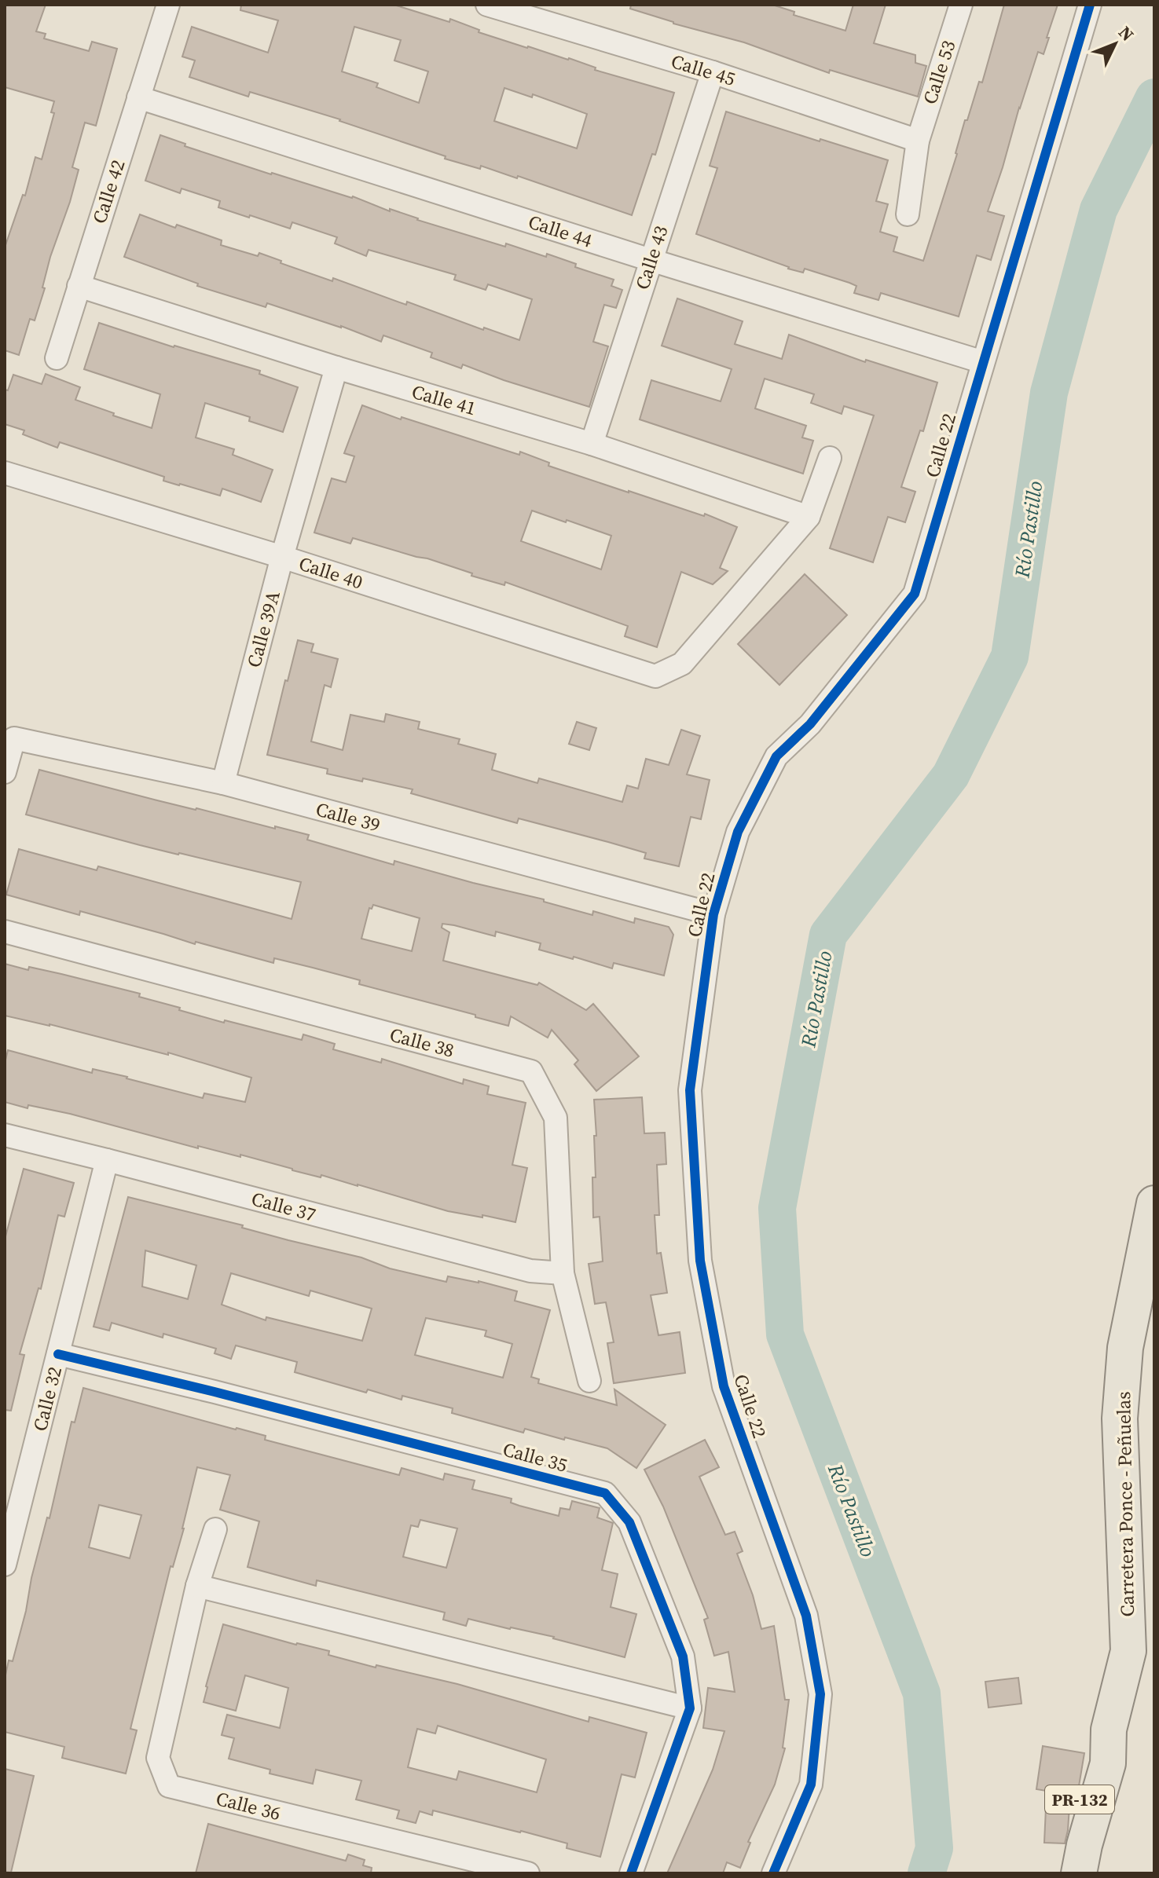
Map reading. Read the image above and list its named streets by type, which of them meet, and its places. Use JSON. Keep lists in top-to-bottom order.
{
  "streets": {
    "main road": ["Carretera Ponce - Peñuelas", "PR-132"],
    "street": [
      "Calle 45",
      "Calle 53",
      "Calle 42",
      "Calle 44",
      "Calle 43",
      "Calle 41",
      "Calle 22",
      "Calle 40",
      "Calle 39A",
      "Calle 39",
      "Calle 38",
      "Calle 37",
      "Calle 32",
      "Calle 35",
      "Calle 36"
    ]
  },
  "crossings": [
    ["Calle 45", "Calle 53"],
    ["Calle 45", "Calle 43"],
    ["Calle 42", "Calle 44"],
    ["Calle 42", "Calle 41"],
    ["Calle 44", "Calle 43"],
    ["Calle 44", "Calle 22"],
    ["Calle 43", "Calle 41"],
    ["Calle 41", "Calle 40"],
    ["Calle 41", "Calle 39A"],
    ["Calle 22", "Calle 39"],
    ["Calle 40", "Calle 39A"],
    ["Calle 39A", "Calle 39"],
    ["Calle 38", "Calle 37"],
    ["Calle 37", "Calle 32"],
    ["Calle 32", "Calle 35"]
  ],
  "water": ["Río Pastillo"],
  "north": "top right"
}
